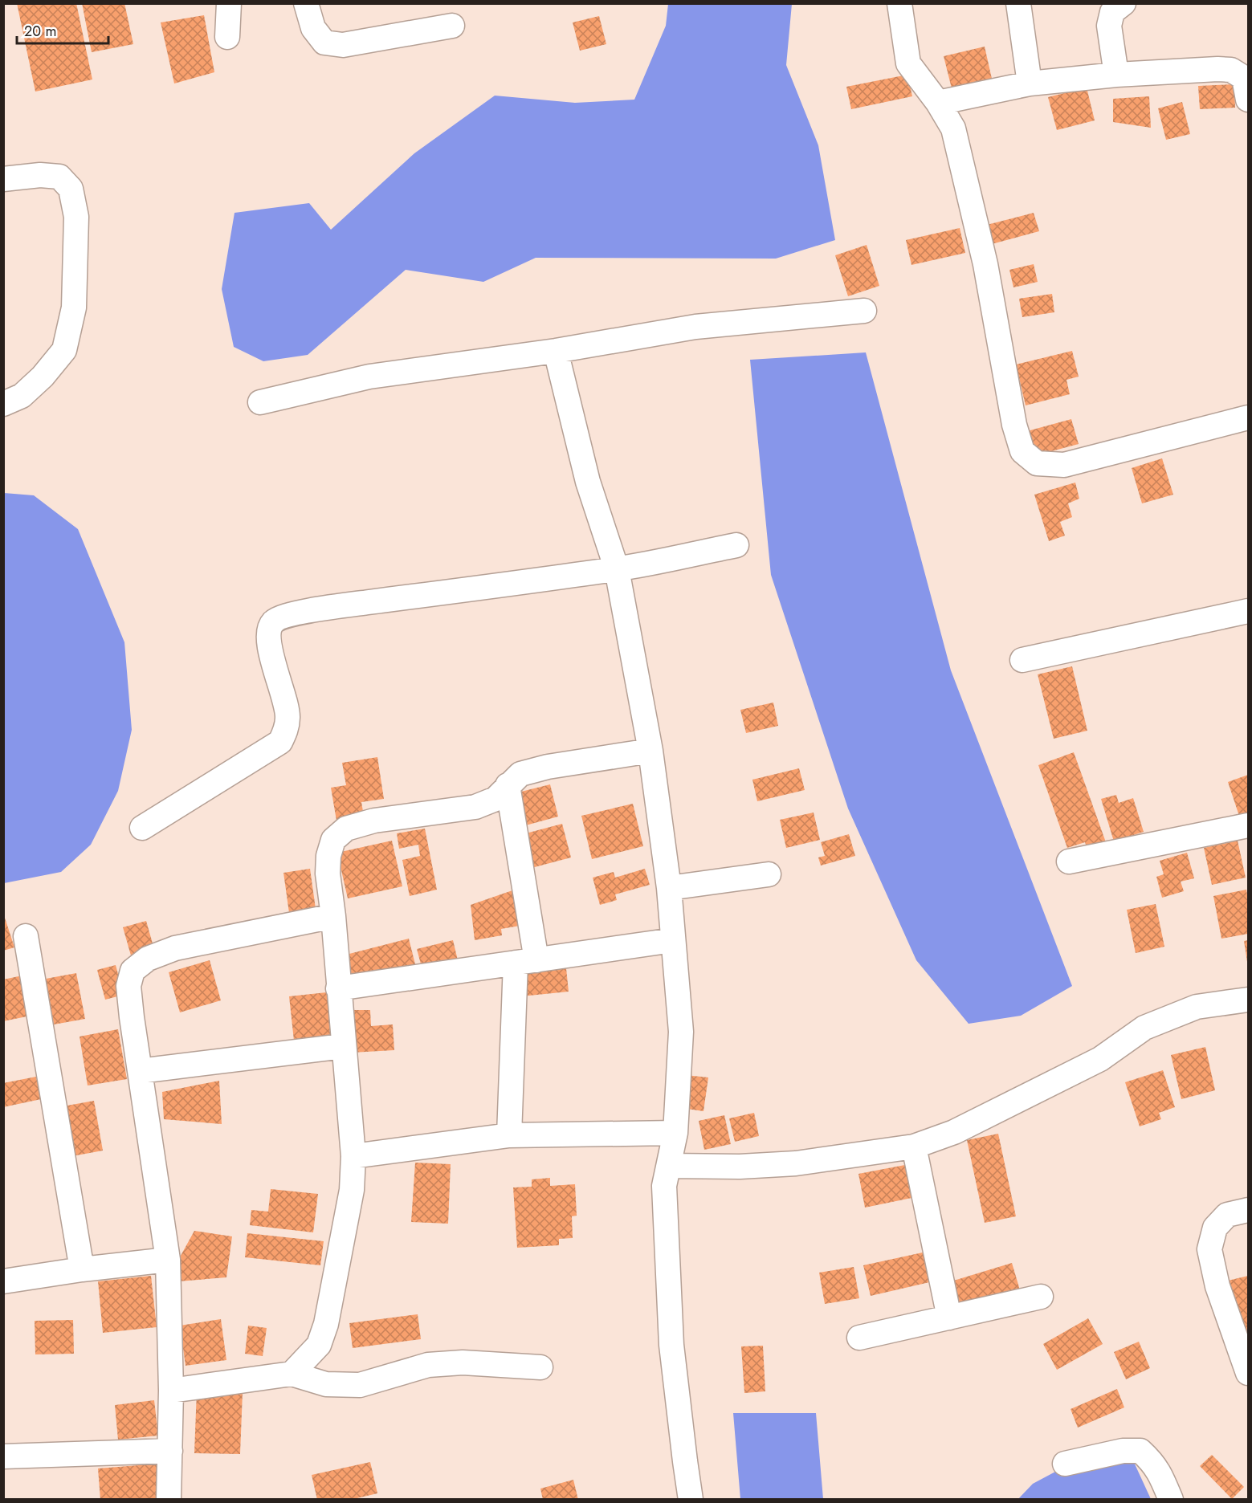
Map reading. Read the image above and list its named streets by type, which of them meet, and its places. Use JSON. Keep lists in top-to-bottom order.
{
  "scale_bar": "20 m"
}
